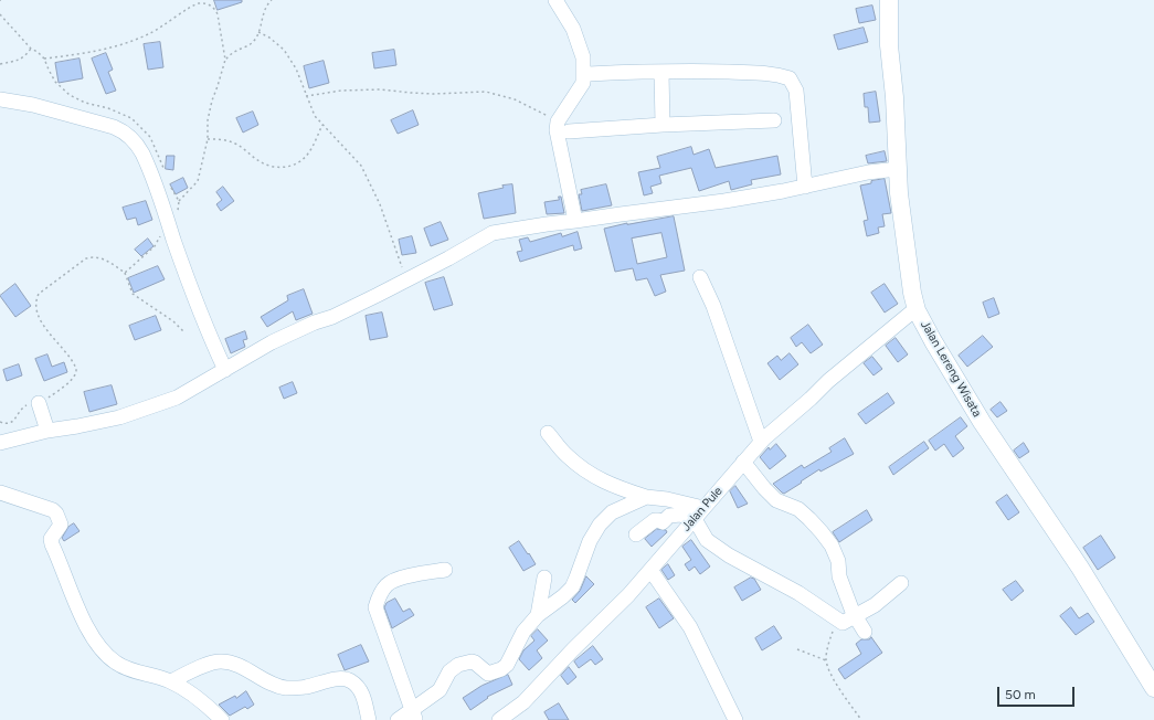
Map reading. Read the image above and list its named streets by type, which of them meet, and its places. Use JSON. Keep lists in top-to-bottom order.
{
  "streets": {
    "main road": ["Jalan Lereng Wisata"],
    "street": ["Jalan Pule"]
  },
  "crossings": [
    ["Jalan Lereng Wisata", "Jalan Pule"]
  ],
  "scale_bar": "50 m"
}
